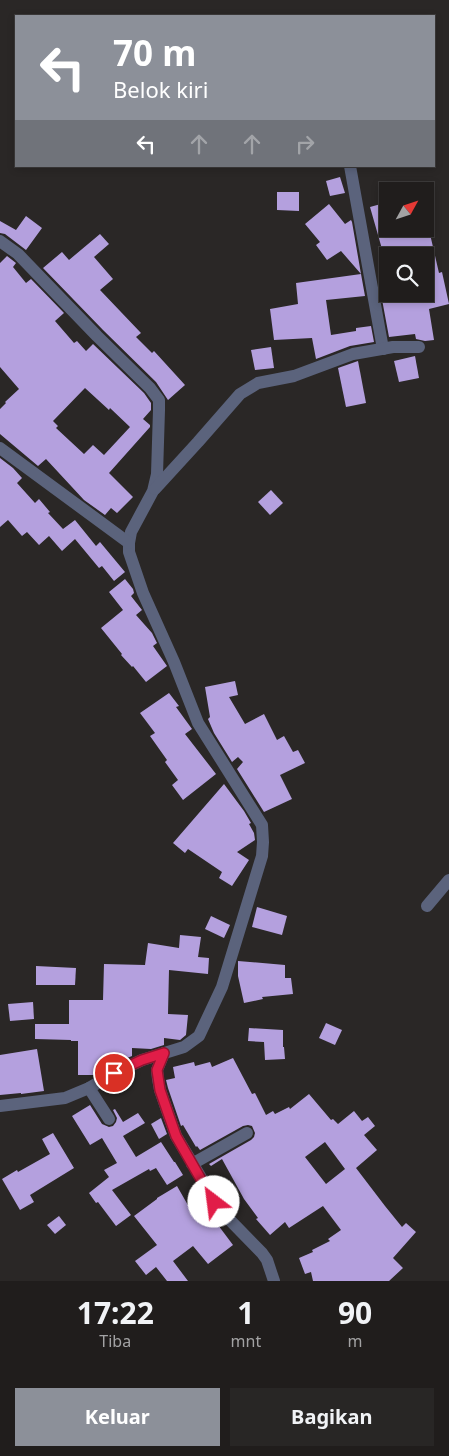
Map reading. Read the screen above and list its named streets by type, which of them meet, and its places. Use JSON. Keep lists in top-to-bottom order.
{
  "north": "top right",
  "page": {
    "turn": ["70 m", "Belok kiri"],
    "eta": [
      "17:22",
      "Tiba",
      "1",
      "mnt",
      "90",
      "m"
    ],
    "buttons": ["Keluar", "Bagikan"]
  }
}
